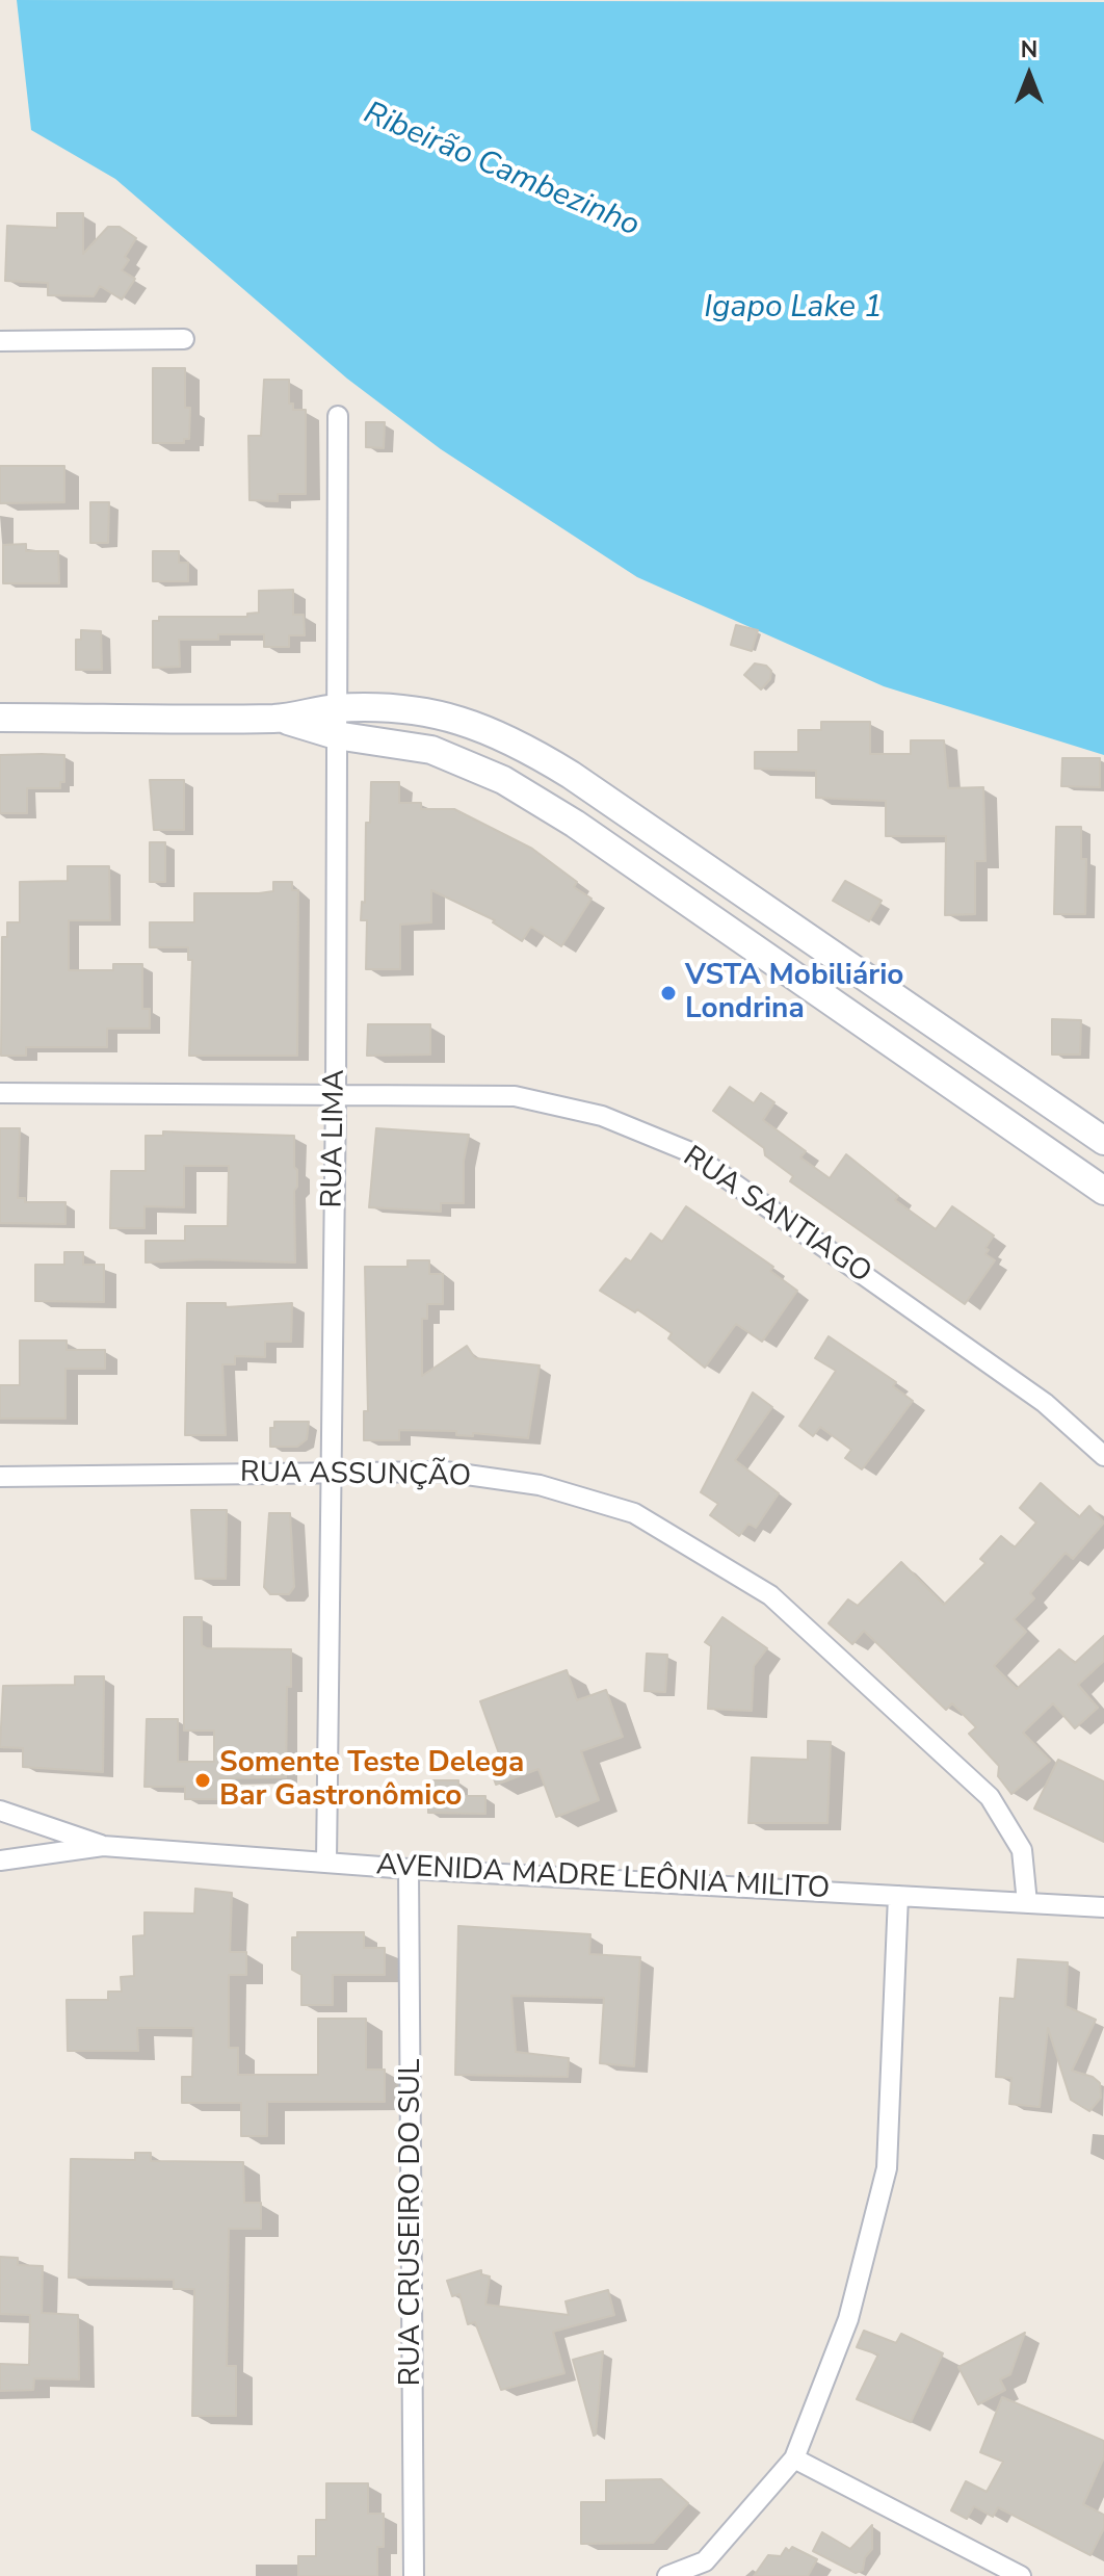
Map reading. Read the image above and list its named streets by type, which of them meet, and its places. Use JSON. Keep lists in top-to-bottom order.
{
  "streets": {
    "street": [
      "RUA LIMA",
      "RUA SANTIAGO",
      "RUA ASSUNÇÃO",
      "AVENIDA MADRE LEÔNIA MILITO",
      "RUA CRUSEIRO DO SUL"
    ]
  },
  "crossings": [
    ["RUA LIMA", "RUA SANTIAGO"],
    ["RUA LIMA", "RUA ASSUNÇÃO"],
    ["RUA LIMA", "AVENIDA MADRE LEÔNIA MILITO"],
    ["RUA ASSUNÇÃO", "AVENIDA MADRE LEÔNIA MILITO"],
    ["AVENIDA MADRE LEÔNIA MILITO", "RUA CRUSEIRO DO SUL"]
  ],
  "water": ["Ribeirão Cambezinho", "Igapo Lake 1"],
  "places": ["VSTA Mobiliário Londrina", "Somente Teste Delega Bar Gastronômico"],
  "north": "top"
}
